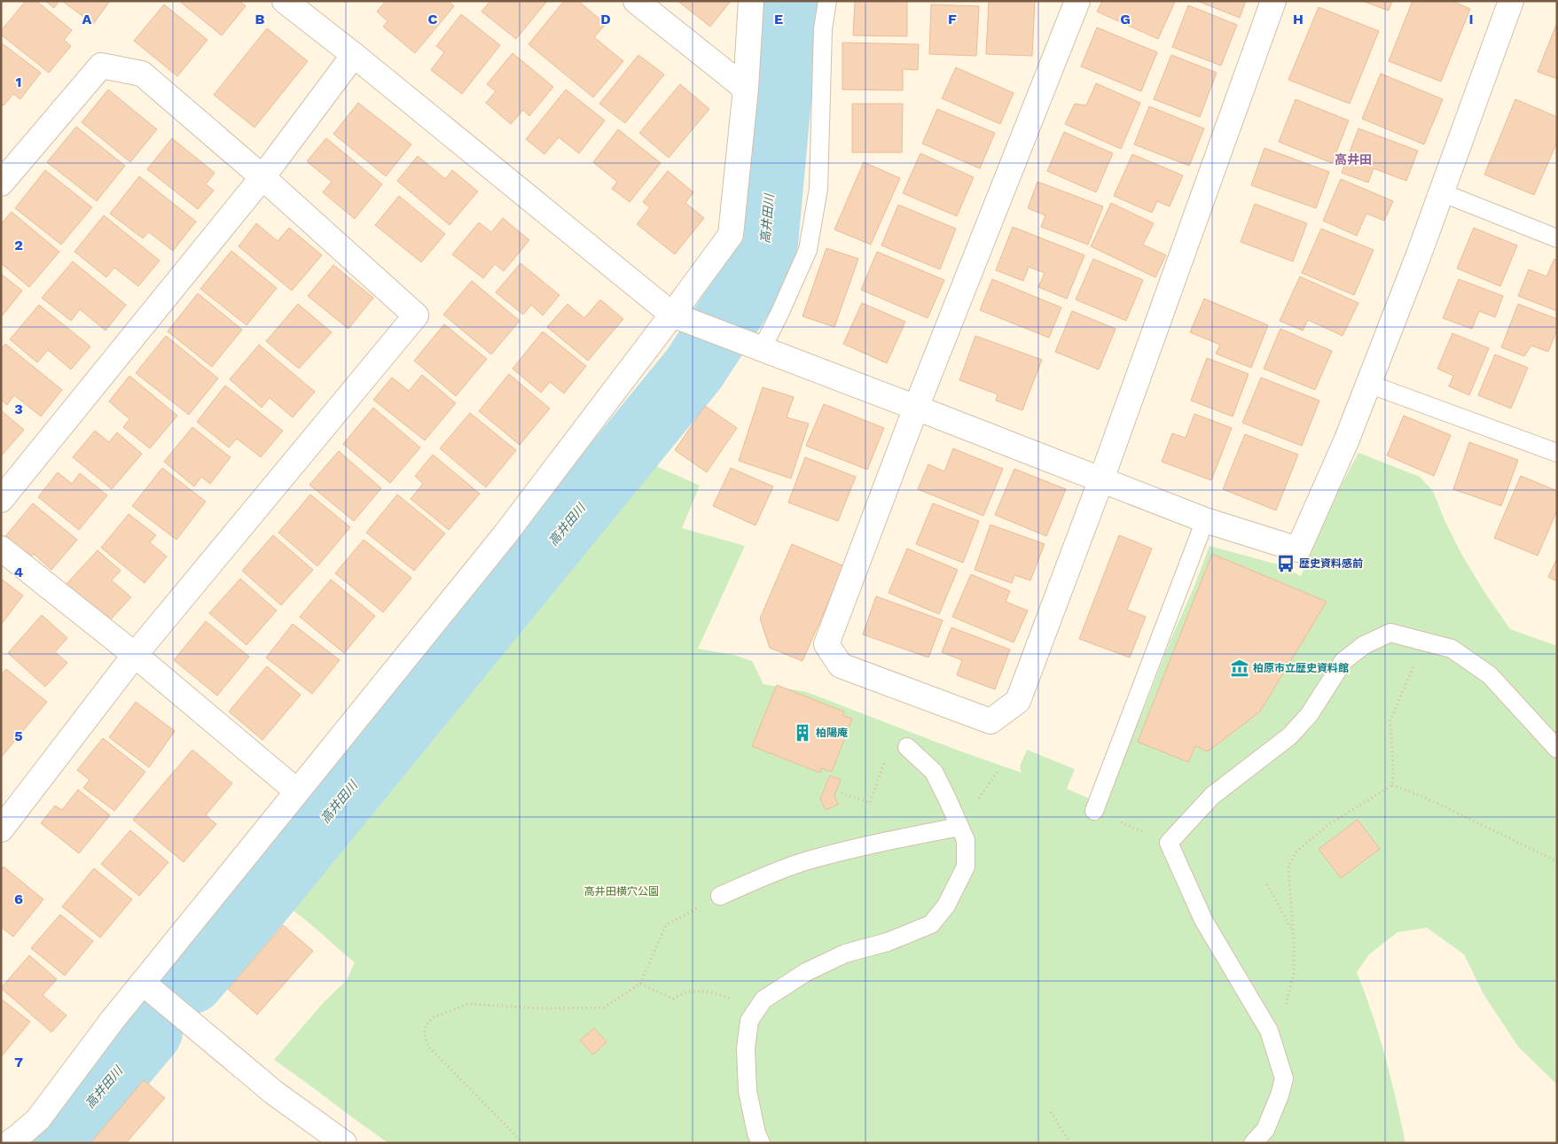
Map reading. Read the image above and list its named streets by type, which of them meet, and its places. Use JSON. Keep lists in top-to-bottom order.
{
  "districts": ["高井田"],
  "water": ["高井田川"],
  "parks": ["高井田横穴公園"],
  "places": {
    "bus stop": ["歴史資料感前"],
    "museum": ["柏原市立歴史資料館"],
    "building": ["柏陽庵"]
  },
  "grid": {
    "columns": [
      "A",
      "B",
      "C",
      "D",
      "E",
      "F",
      "G",
      "H",
      "I"
    ],
    "rows": [
      "1",
      "2",
      "3",
      "4",
      "5",
      "6",
      "7"
    ]
  }
}
